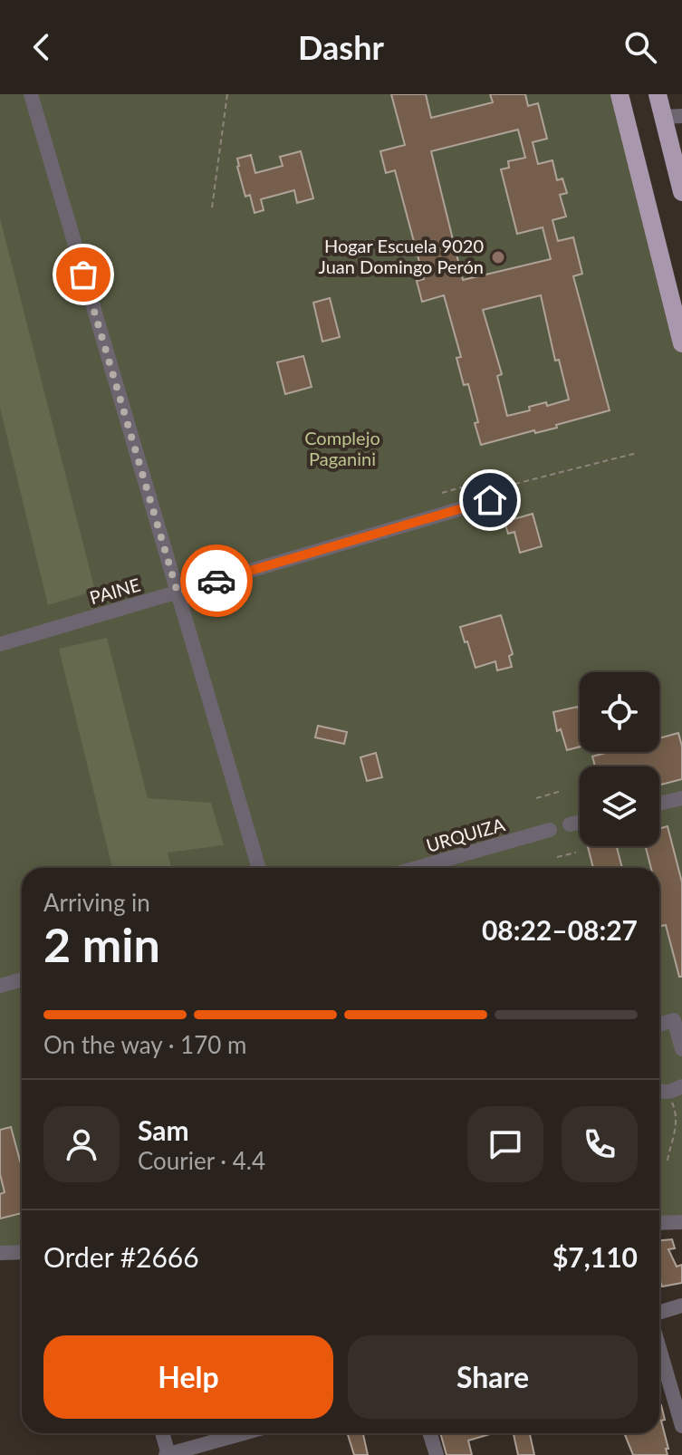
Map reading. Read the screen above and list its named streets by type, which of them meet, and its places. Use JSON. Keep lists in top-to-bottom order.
{
  "streets": {
    "street": ["PAINE", "URQUIZA"]
  },
  "parks": ["Complejo Paganini"],
  "places": ["Hogar Escuela 9020 Juan Domingo Perón"],
  "page": {
    "header": "Dashr",
    "heading": ["2 min", "Arriving in", "08:22–08:27"],
    "panel": [
      "Sam",
      "Courier · 4.4",
      "Order #2666",
      "$7,110"
    ],
    "bar": "On the way · 170 m",
    "buttons": ["Help", "Share"]
  }
}
